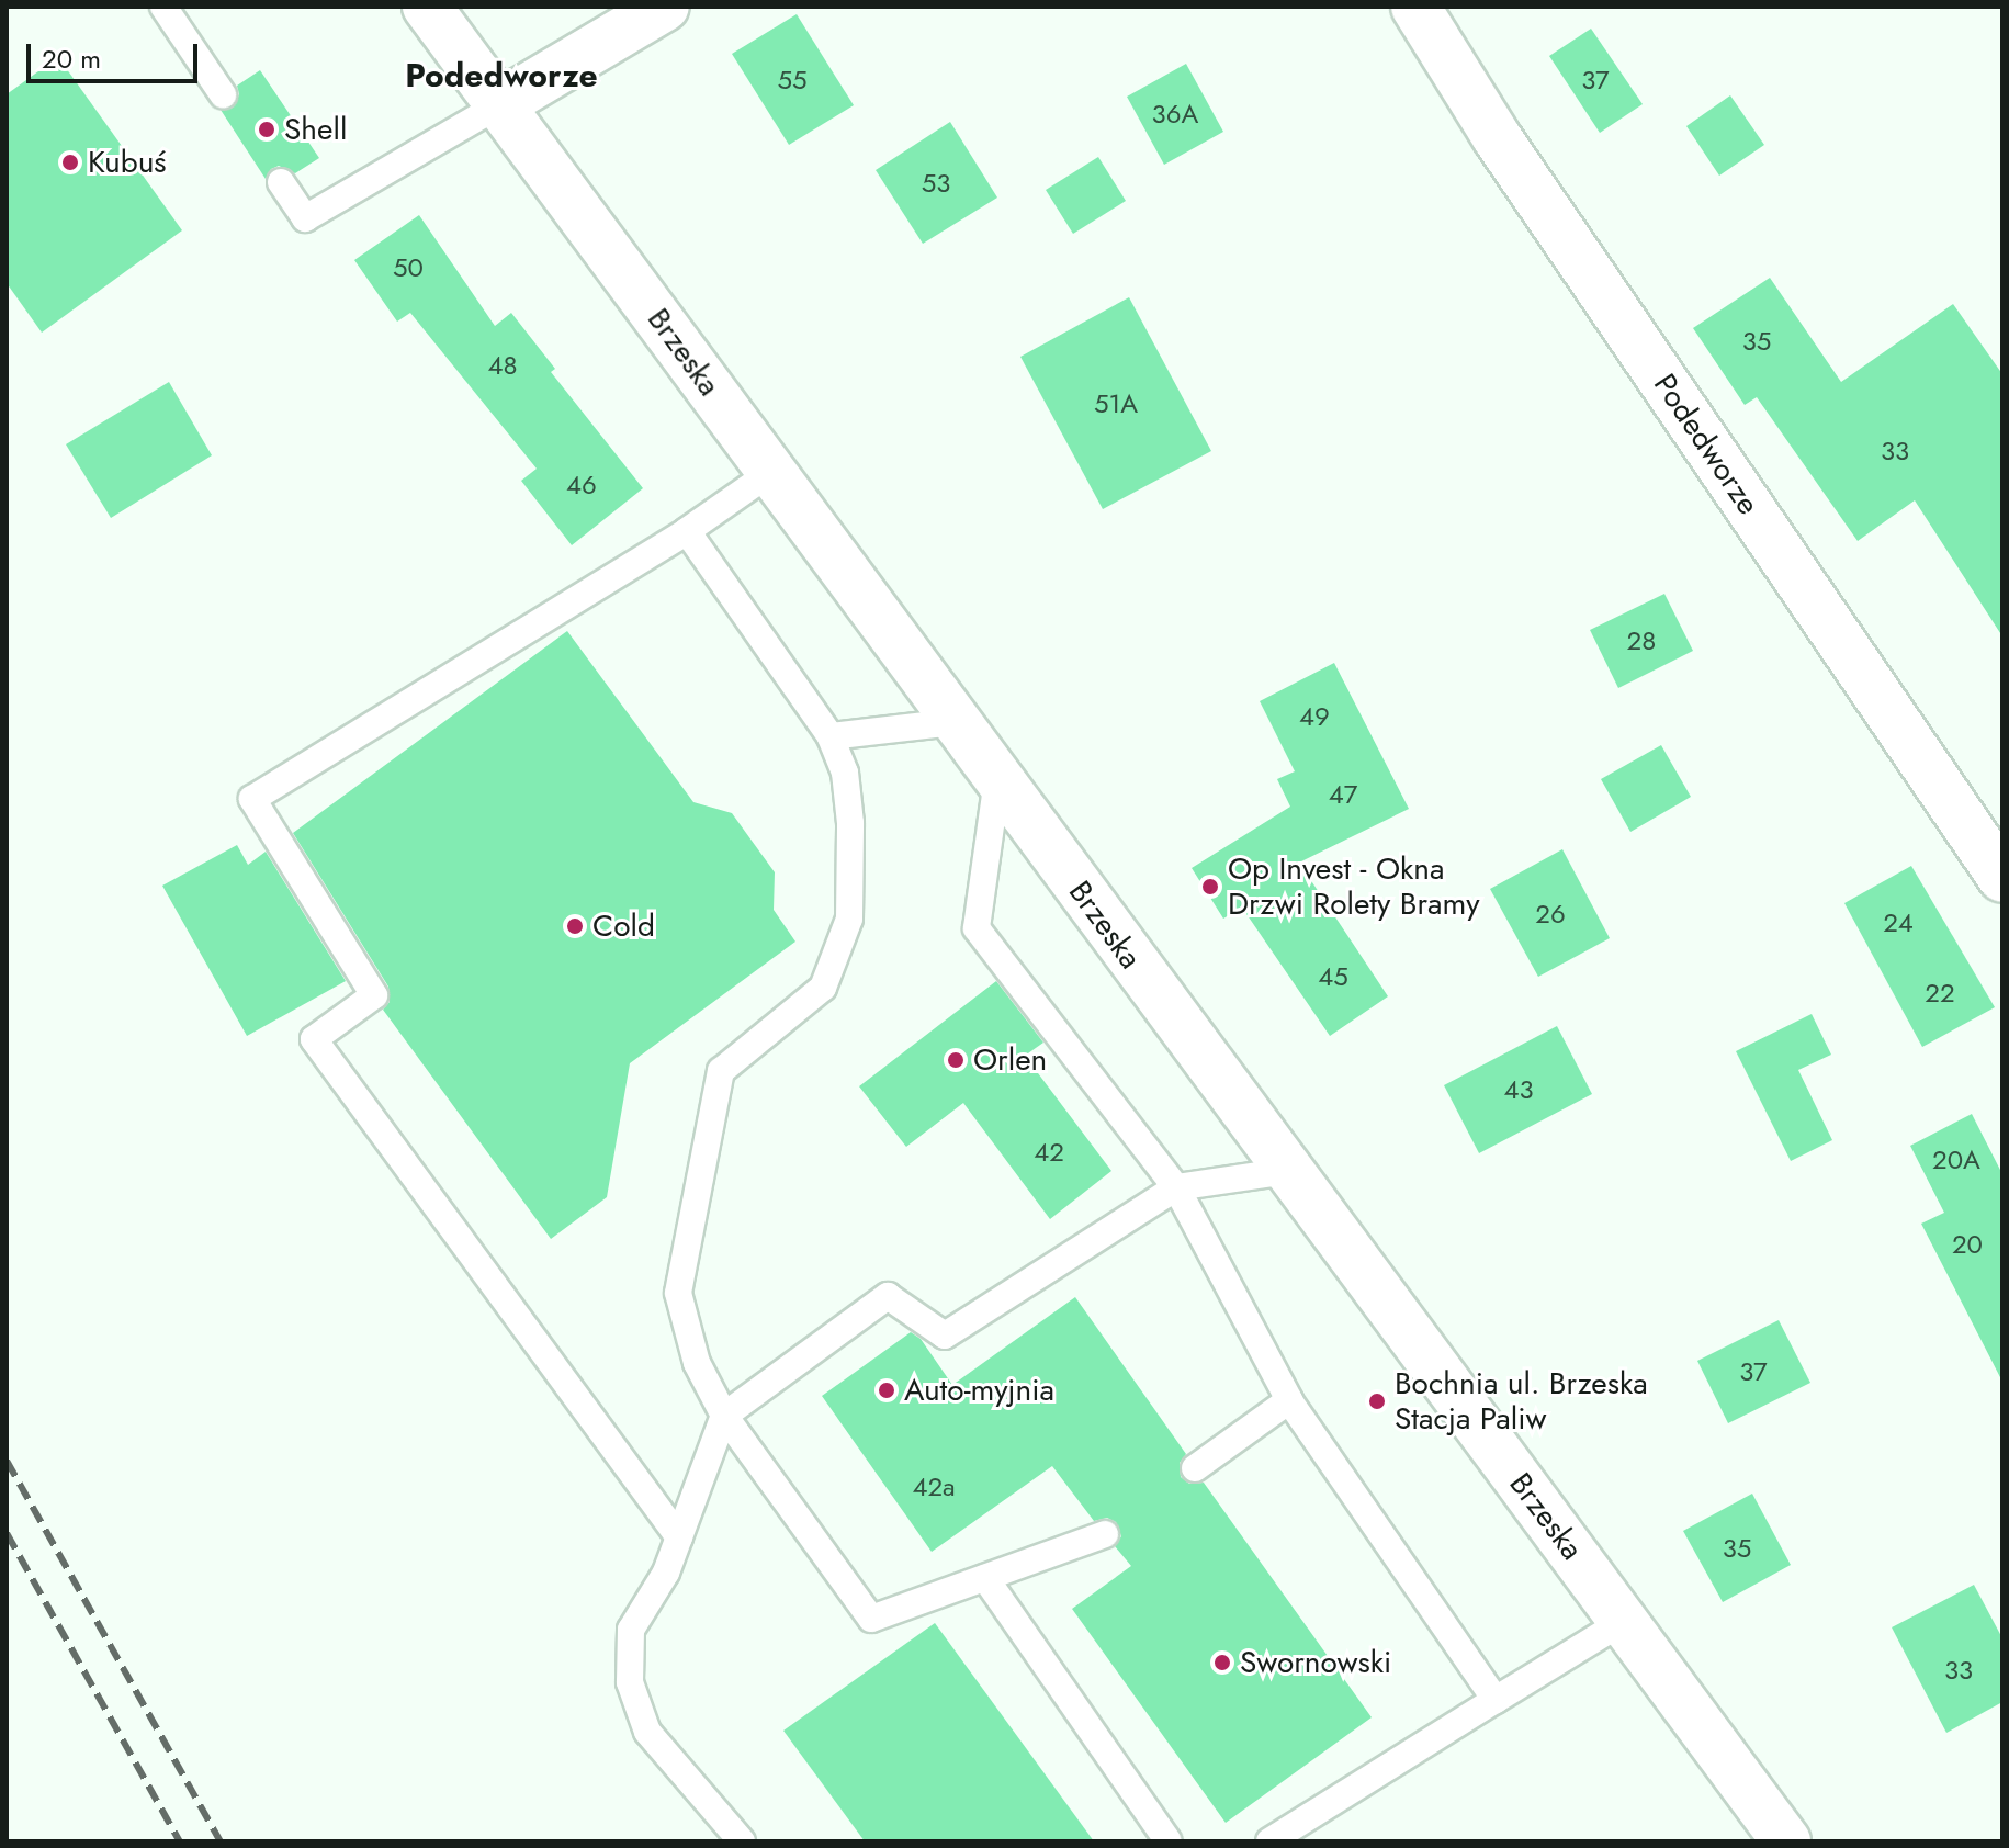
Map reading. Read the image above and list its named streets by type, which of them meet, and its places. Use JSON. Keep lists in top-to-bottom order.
{
  "streets": {
    "main road": ["Brzeska", "Podedworze"]
  },
  "districts": ["Podedworze"],
  "places": [
    "Shell",
    "Kubuś",
    "Op Invest - Okna Drzwi Rolety Bramy",
    "Cold",
    "Orlen",
    "Auto-myjnia",
    "Bochnia ul. Brzeska Stacja Paliw",
    "Swornowski"
  ],
  "house_numbers": [
    "55",
    "37",
    "36A",
    "53",
    "50",
    "35",
    "48",
    "51A",
    "33",
    "46",
    "28",
    "49",
    "47",
    "26",
    "24",
    "45",
    "22",
    "43",
    "42",
    "20A",
    "20",
    "37",
    "42a",
    "35",
    "33"
  ],
  "scale_bar": "20 m"
}
